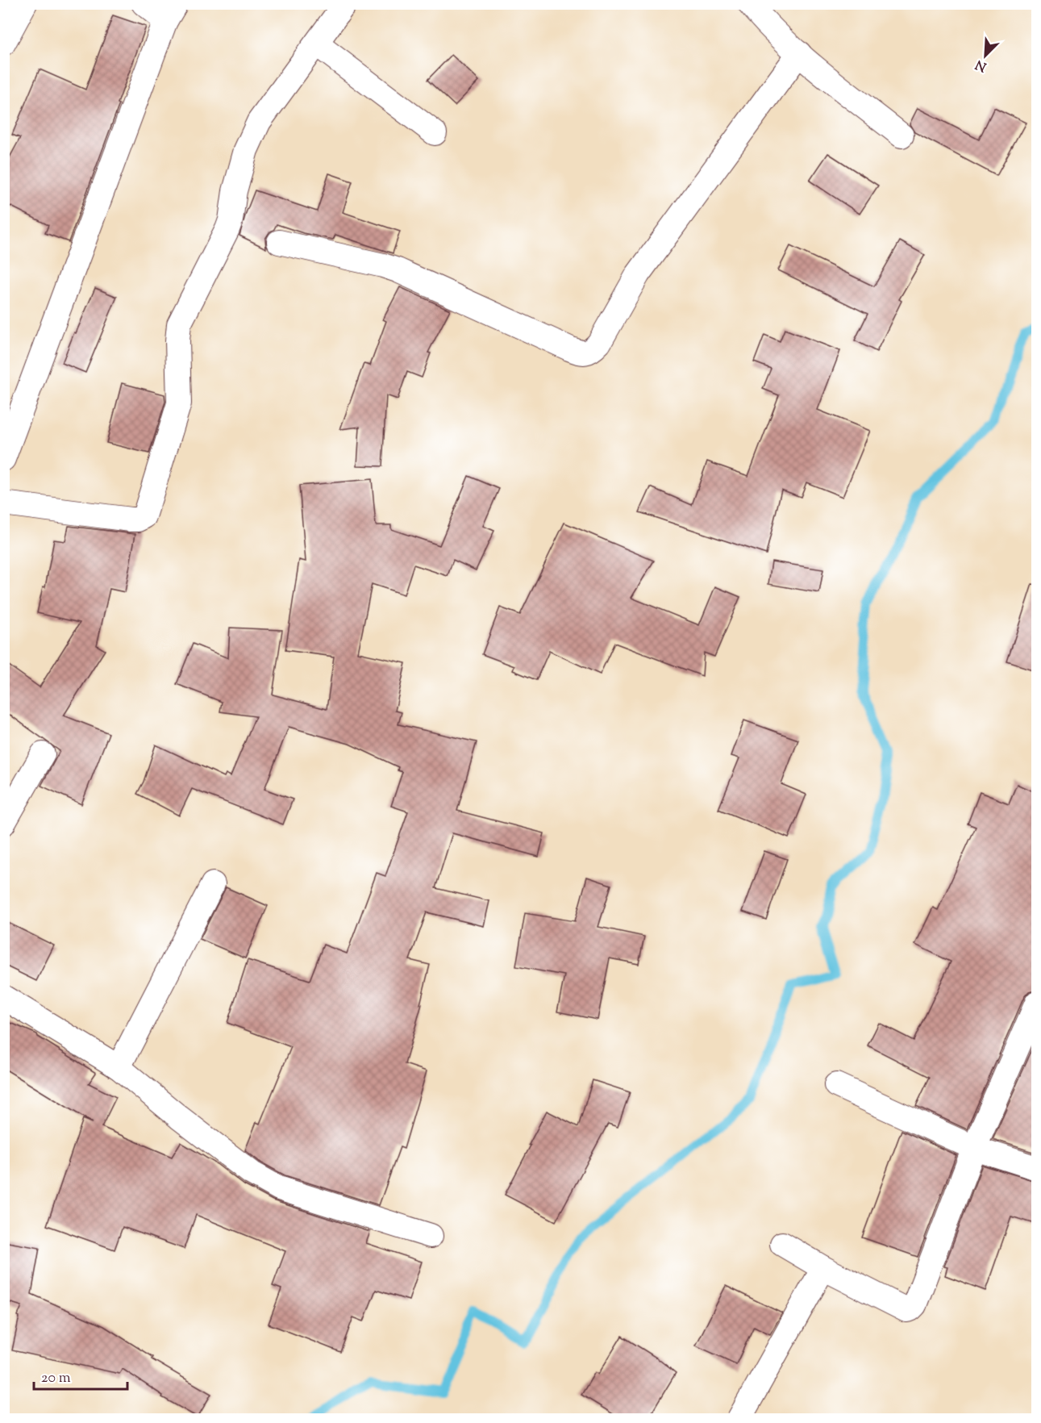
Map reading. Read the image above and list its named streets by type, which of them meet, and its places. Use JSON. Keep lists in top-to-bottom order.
{
  "scale_bar": "20 m",
  "north": "bottom left"
}
